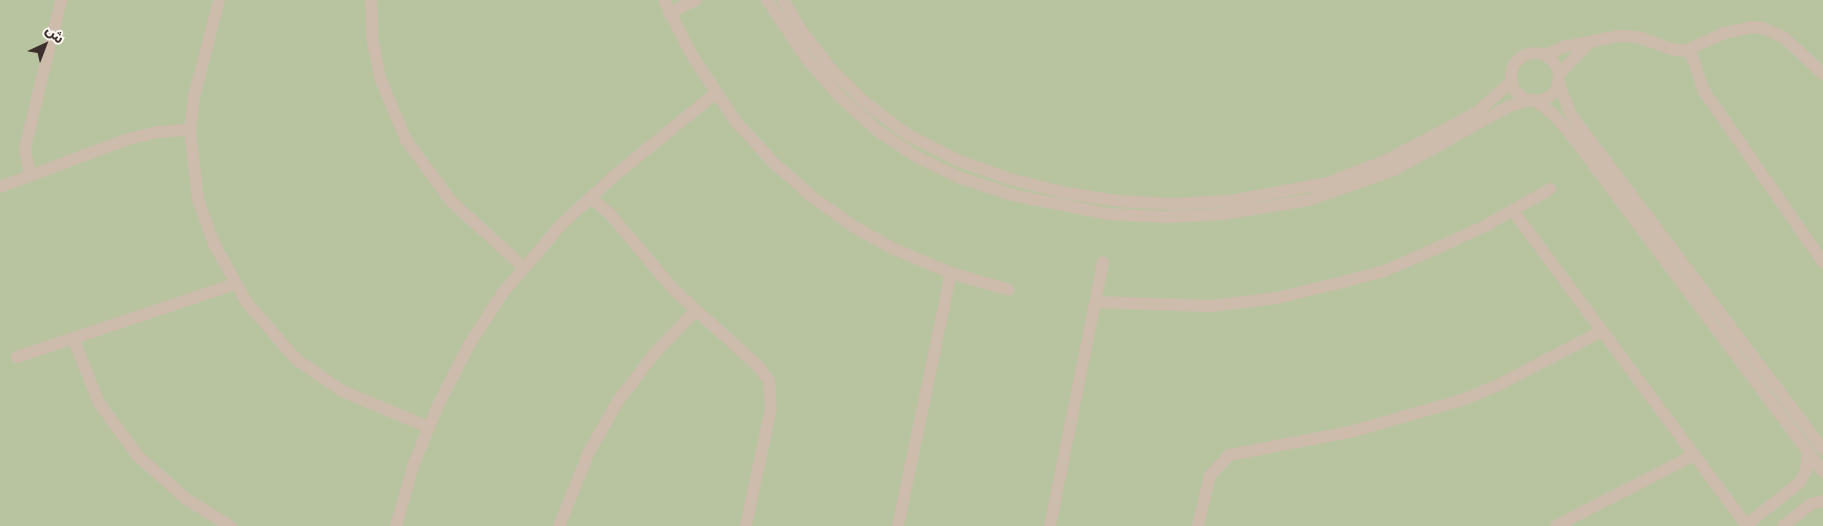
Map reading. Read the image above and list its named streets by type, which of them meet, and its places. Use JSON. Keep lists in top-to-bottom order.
{
  "north": "top right"
}
